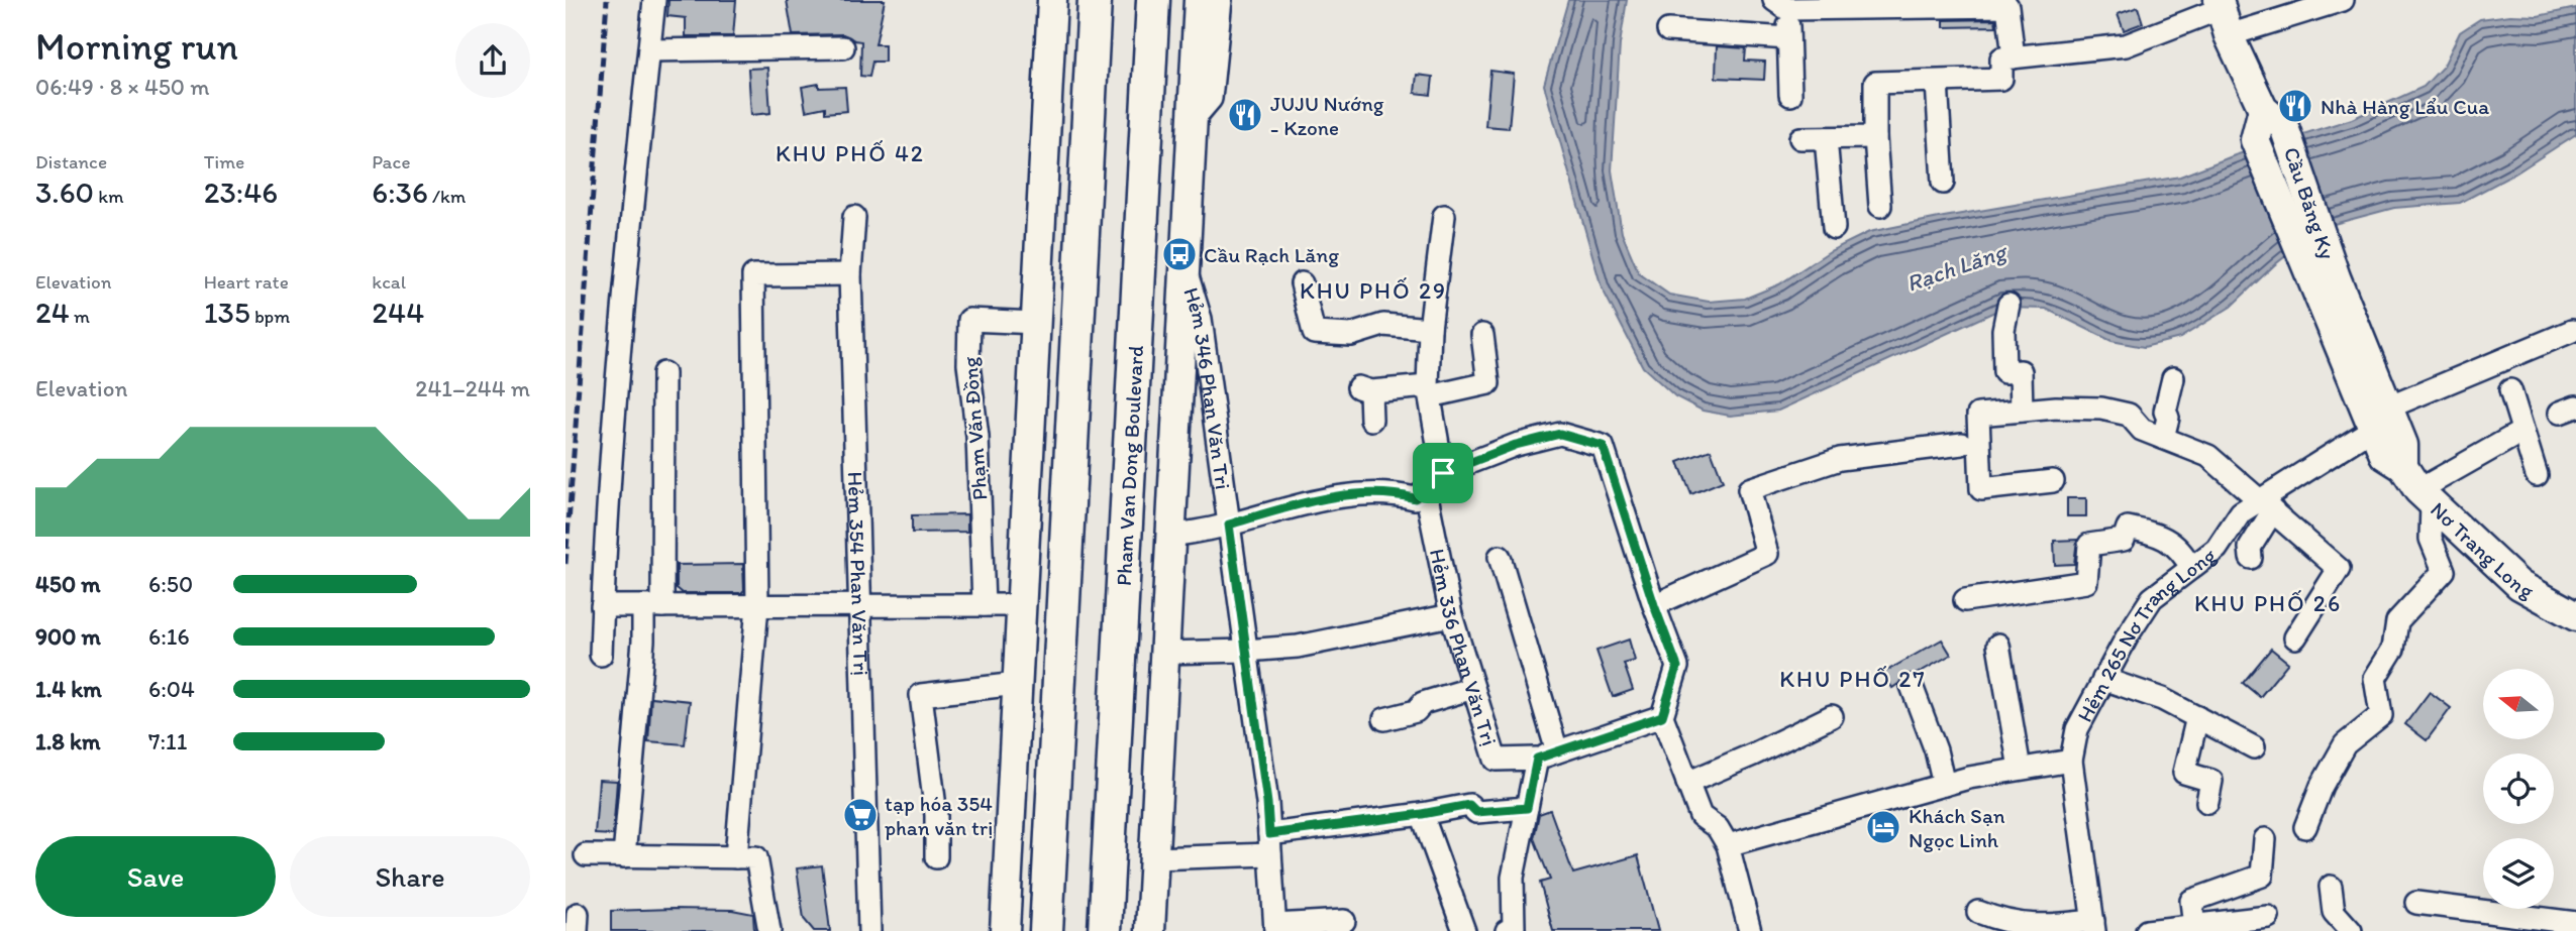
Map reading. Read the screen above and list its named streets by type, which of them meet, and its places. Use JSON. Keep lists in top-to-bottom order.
{
  "streets": {
    "highway": ["Pham Van Dong Boulevard"],
    "main road": ["Cầu Băng Ky", "Nơ Trang Long"],
    "street": [
      "Hẻm 346 Phan Văn Trị",
      "Phạm Văn Đồng",
      "Hẻm 354 Phan Văn Trị",
      "Hẻm 265 Nơ Trang Long",
      "Hẻm 336 Phan Văn Trị"
    ]
  },
  "districts": [
    "KHU PHỐ 42",
    "KHU PHỐ 29",
    "KHU PHỐ 26",
    "KHU PHỐ 27"
  ],
  "water": ["Rạch Lăng"],
  "places": {
    "restaurant": ["Nhà Hàng Lẩu Cua", "JUJU Nướng - Kzone"],
    "bus stop": ["Cầu Rạch Lăng"],
    "supermarket": ["tạp hóa 354 phan văn trị"],
    "hotel": ["Khách Sạn Ngọc Linh"]
  },
  "north": "left",
  "page": {
    "heading": ["Morning run", "06:49 · 8 × 450 m"],
    "stats": [
      ["Distance", "3.60 km"],
      ["Time", "23:46"],
      ["Pace", "6:36 /km"],
      ["Elevation", "24 m"],
      ["Heart rate", "135 bpm"],
      ["kcal", "244"]
    ],
    "chart": ["Elevation", "241–244 m"],
    "list": [
      {
        "name": "450 m",
        "note": "6:50"
      },
      {
        "name": "900 m",
        "note": "6:16"
      },
      {
        "name": "1.4 km",
        "note": "6:04"
      },
      {
        "name": "1.8 km",
        "note": "7:11"
      }
    ],
    "buttons": ["Save", "Share"]
  }
}
